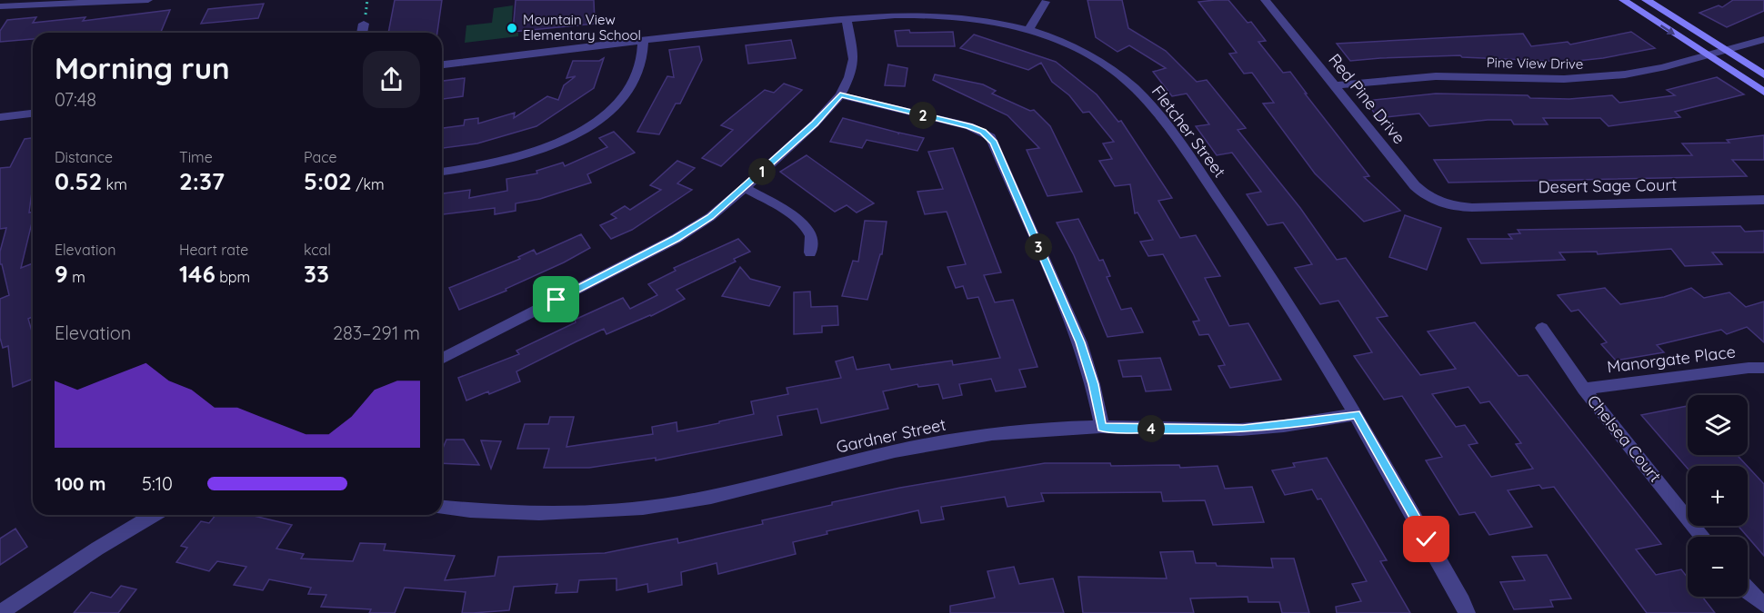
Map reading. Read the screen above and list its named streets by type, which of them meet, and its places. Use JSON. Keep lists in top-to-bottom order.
{
  "streets": {
    "street": [
      "Pine View Drive",
      "Red Pine Drive",
      "Fletcher Street",
      "Desert Sage Court",
      "Manorgate Place",
      "Gardner Street",
      "Chelsea Court"
    ]
  },
  "crossings": [
    ["Pine View Drive", "Red Pine Drive"],
    ["Red Pine Drive", "Desert Sage Court"],
    ["Fletcher Street", "Gardner Street"],
    ["Manorgate Place", "Chelsea Court"]
  ],
  "places": ["Mountain View Elementary School"],
  "page": {
    "heading": ["Morning run", "07:48"],
    "pins": [
      "2",
      "1",
      "3",
      "4"
    ],
    "stats": [
      ["Distance", "0.52 km"],
      ["Time", "2:37"],
      ["Pace", "5:02 /km"],
      ["Elevation", "9 m"],
      ["Heart rate", "146 bpm"],
      ["kcal", "33"]
    ],
    "chart": ["Elevation", "283–291 m"],
    "map_buttons": ["+", "−"],
    "list": [
      {
        "name": "100 m",
        "note": "5:10"
      }
    ]
  }
}
